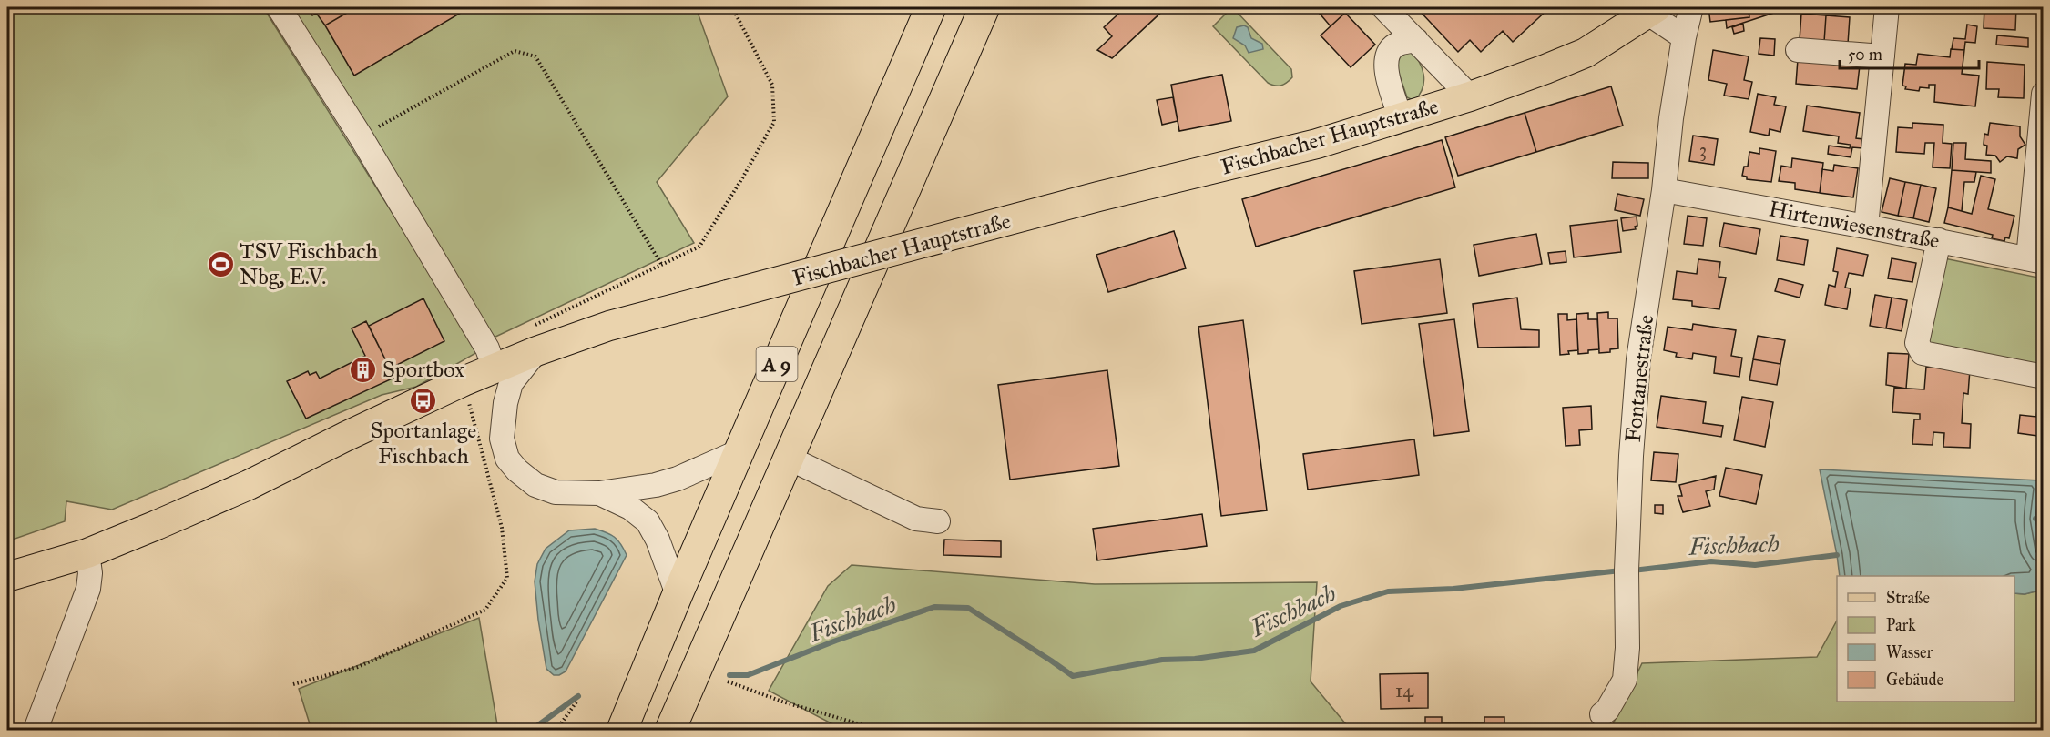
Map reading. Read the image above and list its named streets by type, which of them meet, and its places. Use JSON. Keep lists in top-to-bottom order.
{
  "streets": {
    "highway": ["A 9"],
    "main road": ["Fischbacher Hauptstraße"],
    "street": ["Hirtenwiesenstraße", "Fontanestraße"]
  },
  "crossings": [
    ["Hirtenwiesenstraße", "Fontanestraße"]
  ],
  "water": ["Fischbach"],
  "places": {
    "sports": ["TSV Fischbach Nbg, E.V."],
    "building": ["Sportbox"],
    "bus stop": ["Sportanlage Fischbach"]
  },
  "house_numbers": ["3", "14"],
  "legend": [
    "Straße",
    "Park",
    "Wasser",
    "Gebäude"
  ],
  "scale_bar": "50 m"
}
